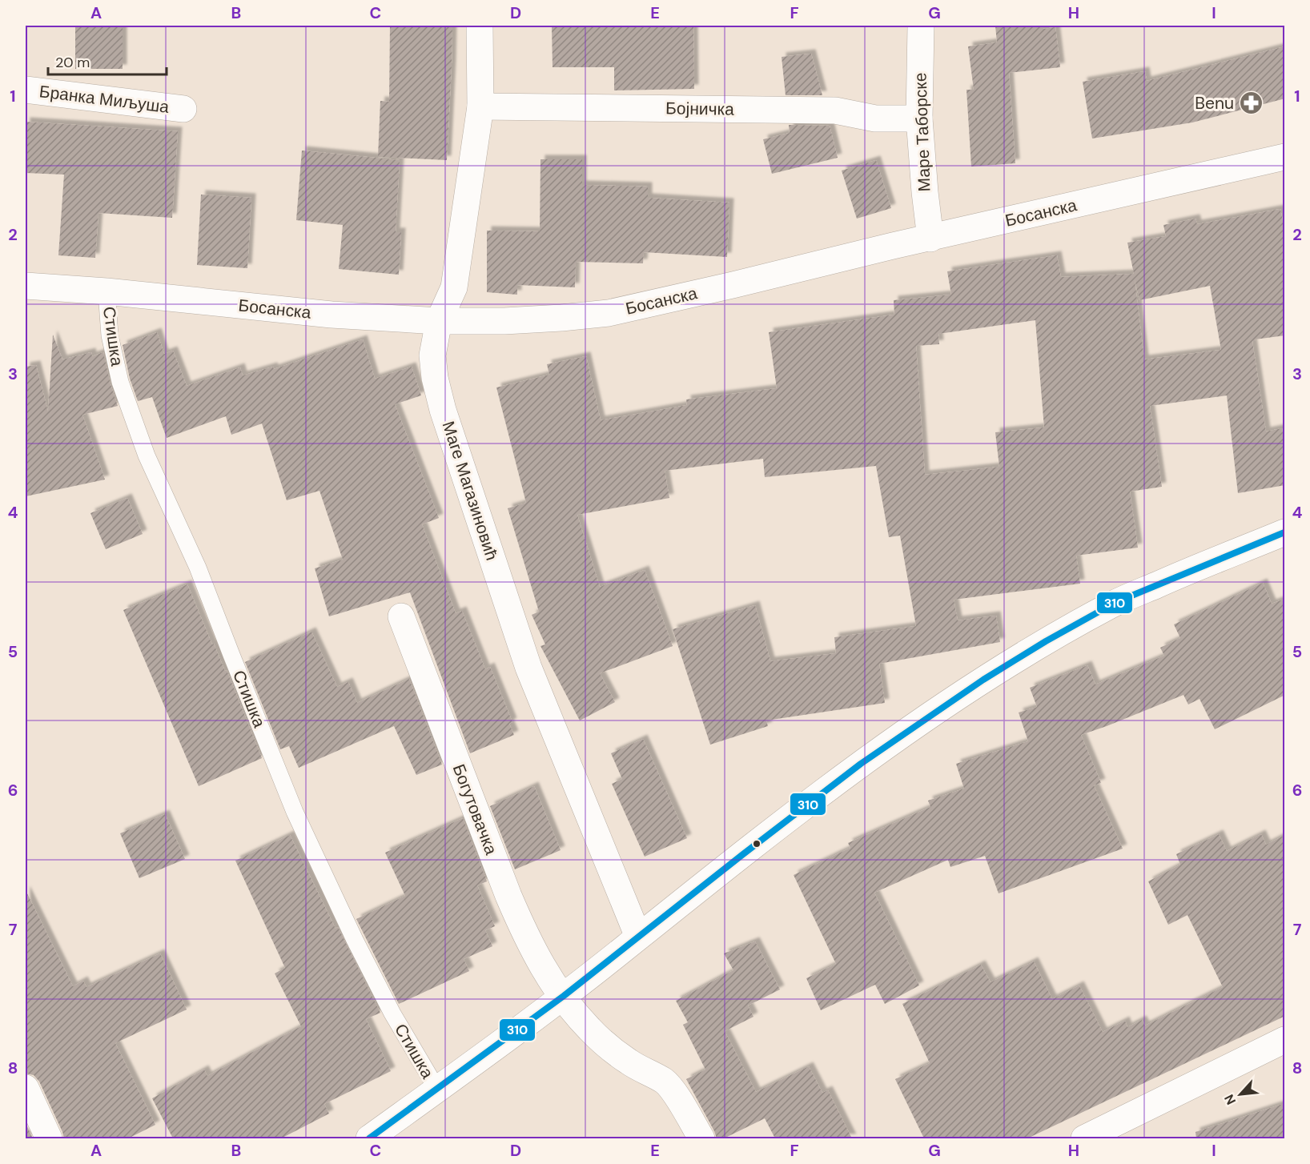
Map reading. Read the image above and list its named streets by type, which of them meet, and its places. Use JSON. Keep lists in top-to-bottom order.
{
  "streets": {
    "street": [
      "Бранка Миљуша",
      "Бојничка",
      "Маре Таборске",
      "Босанска",
      "Маге Магазиновић",
      "Богутовачка"
    ],
    "lane": ["Стишка"]
  },
  "crossings": [
    ["Бојничка", "Маре Таборске"],
    ["Бојничка", "Маге Магазиновић"],
    ["Маре Таборске", "Босанска"],
    ["Босанска", "Стишка"],
    ["Босанска", "Маге Магазиновић"]
  ],
  "places": {
    "pharmacy": ["Benu"]
  },
  "lines": ["transit line 310"],
  "scale_bar": "20 m",
  "north": "bottom left",
  "grid": {
    "columns": [
      "A",
      "B",
      "C",
      "D",
      "E",
      "F",
      "G",
      "H",
      "I"
    ],
    "rows": [
      "1",
      "2",
      "3",
      "4",
      "5",
      "6",
      "7",
      "8"
    ]
  }
}
